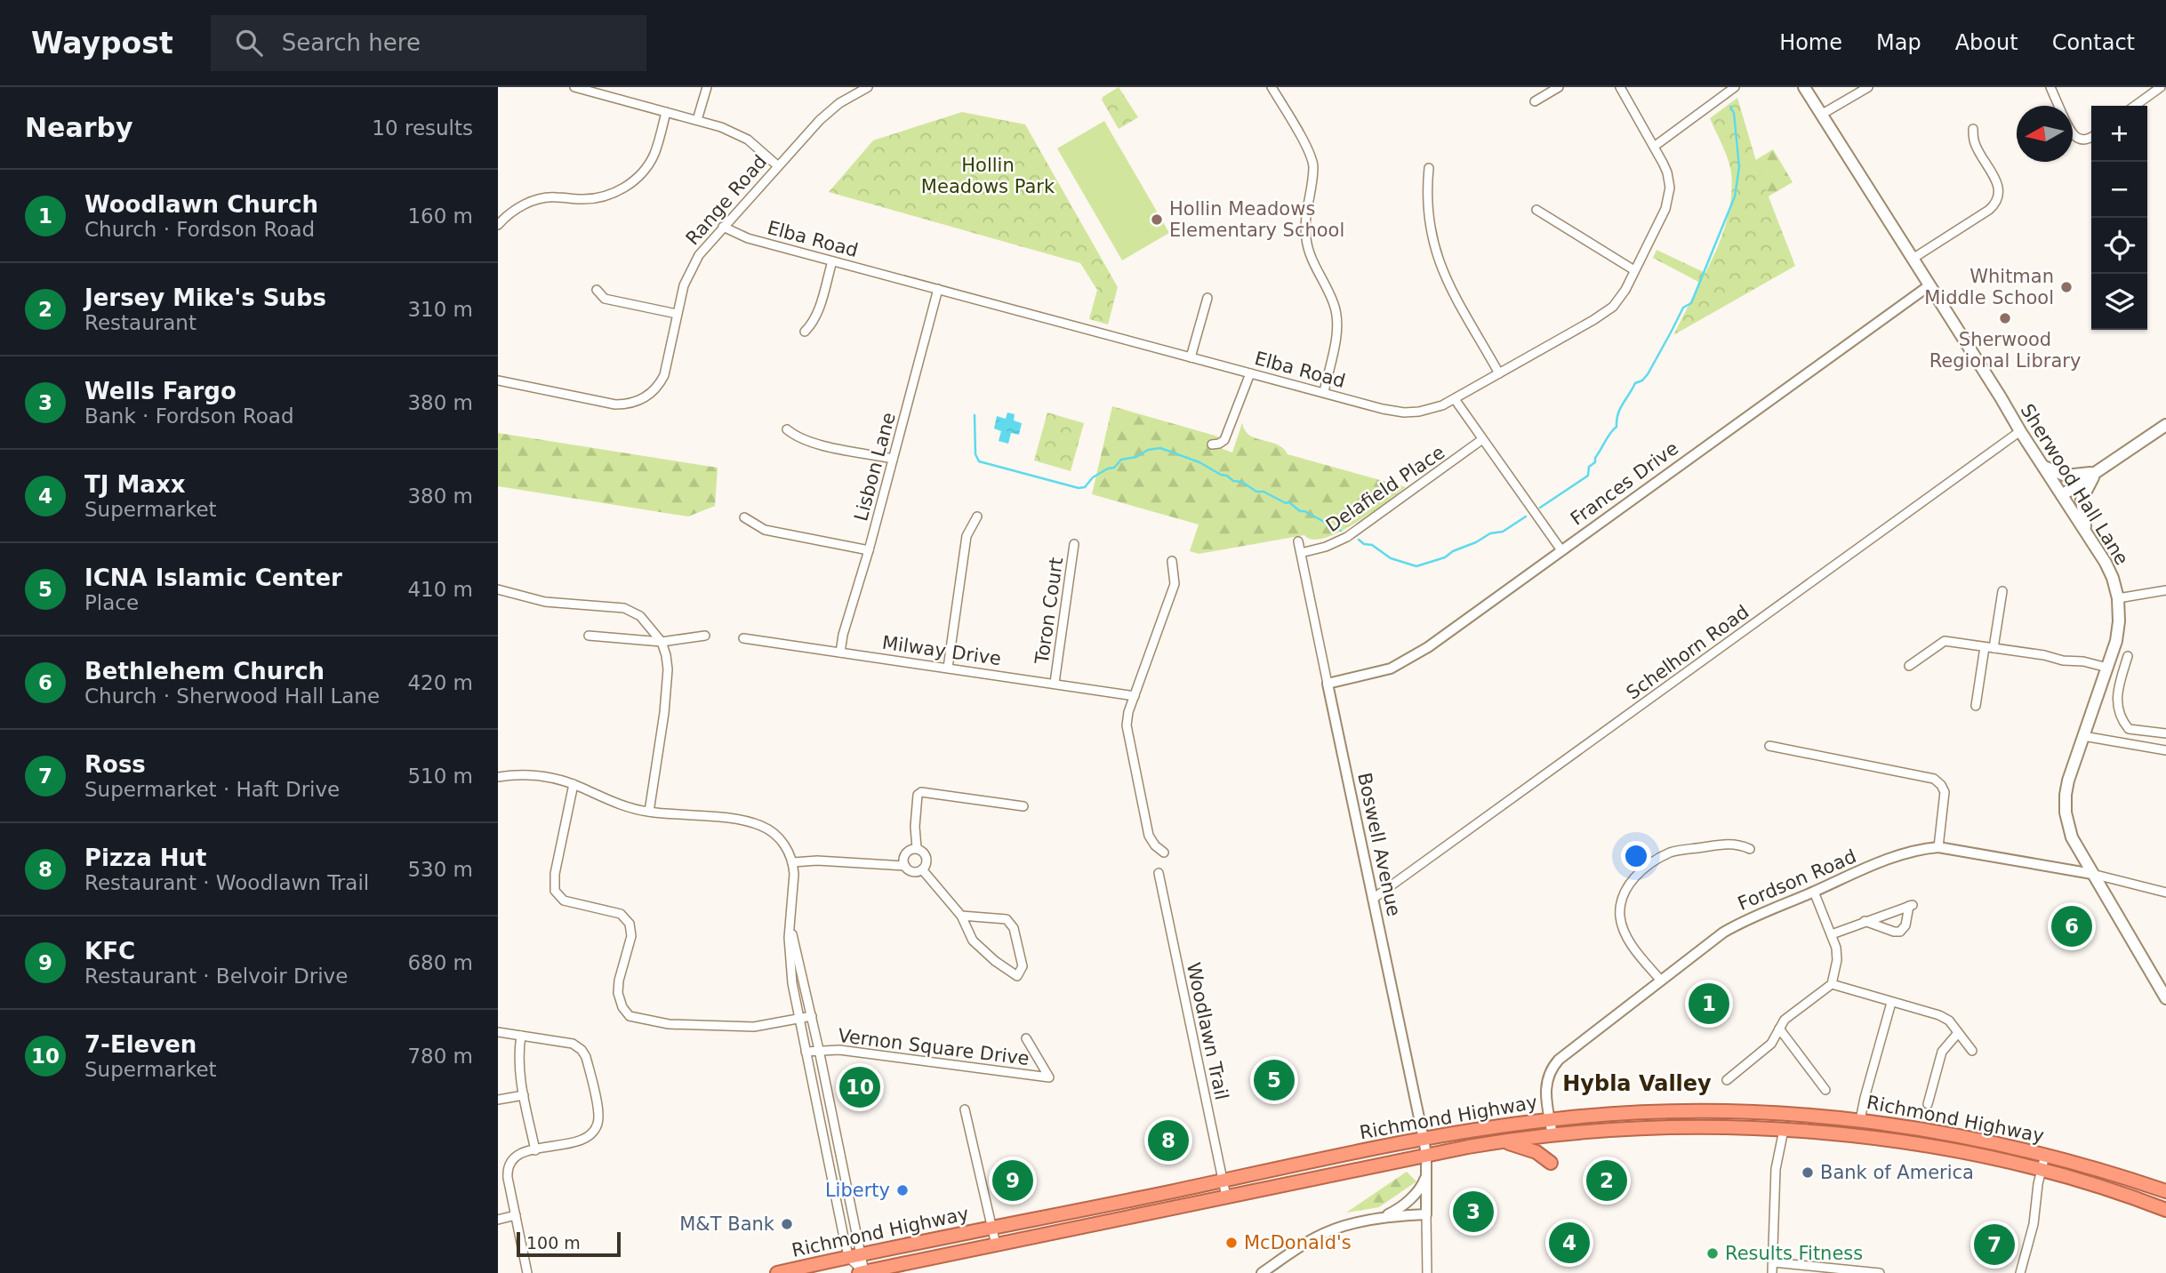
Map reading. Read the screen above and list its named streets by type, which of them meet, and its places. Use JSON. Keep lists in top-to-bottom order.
{
  "streets": {
    "highway": ["Richmond Highway"],
    "main road": ["Sherwood Hall Lane"],
    "street": [
      "Range Road",
      "Elba Road",
      "Lisbon Lane",
      "Frances Drive",
      "Delafield Place",
      "Toron Court",
      "Milway Drive",
      "Schelhorn Road",
      "Boswell Avenue",
      "Fordson Road",
      "Woodlawn Trail",
      "Vernon Square Drive"
    ]
  },
  "crossings": [
    ["Range Road", "Elba Road"],
    ["Elba Road", "Lisbon Lane"],
    ["Lisbon Lane", "Milway Drive"],
    ["Frances Drive", "Sherwood Hall Lane"],
    ["Frances Drive", "Boswell Avenue"],
    ["Sherwood Hall Lane", "Schelhorn Road"],
    ["Sherwood Hall Lane", "Fordson Road"],
    ["Delafield Place", "Boswell Avenue"],
    ["Toron Court", "Milway Drive"],
    ["Schelhorn Road", "Boswell Avenue"],
    ["Boswell Avenue", "Richmond Highway"],
    ["Fordson Road", "Richmond Highway"],
    ["Woodlawn Trail", "Richmond Highway"]
  ],
  "districts": ["Hybla Valley"],
  "parks": ["Hollin Meadows Park"],
  "places": [
    "Hollin Meadows Elementary School",
    "Whitman Middle School",
    "Sherwood Regional Library",
    "Bank of America",
    "Liberty",
    "M&T Bank",
    "McDonald's",
    "Results Fitness"
  ],
  "scale_bar": "100 m",
  "north": "left",
  "page": {
    "header": "Waypost",
    "search": "Search here",
    "nav": [
      "Home",
      "Map",
      "About",
      "Contact"
    ],
    "heading": ["Nearby", "10 results"],
    "map_buttons": ["+", "−"],
    "list": [
      {
        "mark": "1",
        "name": "Woodlawn Church",
        "note": "Church · Fordson Road",
        "value": "160 m"
      },
      {
        "mark": "2",
        "name": "Jersey Mike's Subs",
        "note": "Restaurant",
        "value": "310 m"
      },
      {
        "mark": "3",
        "name": "Wells Fargo",
        "note": "Bank · Fordson Road",
        "value": "380 m"
      },
      {
        "mark": "4",
        "name": "TJ Maxx",
        "note": "Supermarket",
        "value": "380 m"
      },
      {
        "mark": "5",
        "name": "ICNA Islamic Center",
        "note": "Place",
        "value": "410 m"
      },
      {
        "mark": "6",
        "name": "Bethlehem Church",
        "note": "Church · Sherwood Hall Lane",
        "value": "420 m"
      },
      {
        "mark": "7",
        "name": "Ross",
        "note": "Supermarket · Haft Drive",
        "value": "510 m"
      },
      {
        "mark": "8",
        "name": "Pizza Hut",
        "note": "Restaurant · Woodlawn Trail",
        "value": "530 m"
      },
      {
        "mark": "9",
        "name": "KFC",
        "note": "Restaurant · Belvoir Drive",
        "value": "680 m"
      },
      {
        "mark": "10",
        "name": "7-Eleven",
        "note": "Supermarket",
        "value": "780 m"
      }
    ],
    "pins": [
      "6",
      "1",
      "5",
      "10",
      "8",
      "2",
      "9",
      "3",
      "4",
      "7"
    ],
    "scale": "100 m"
  }
}
